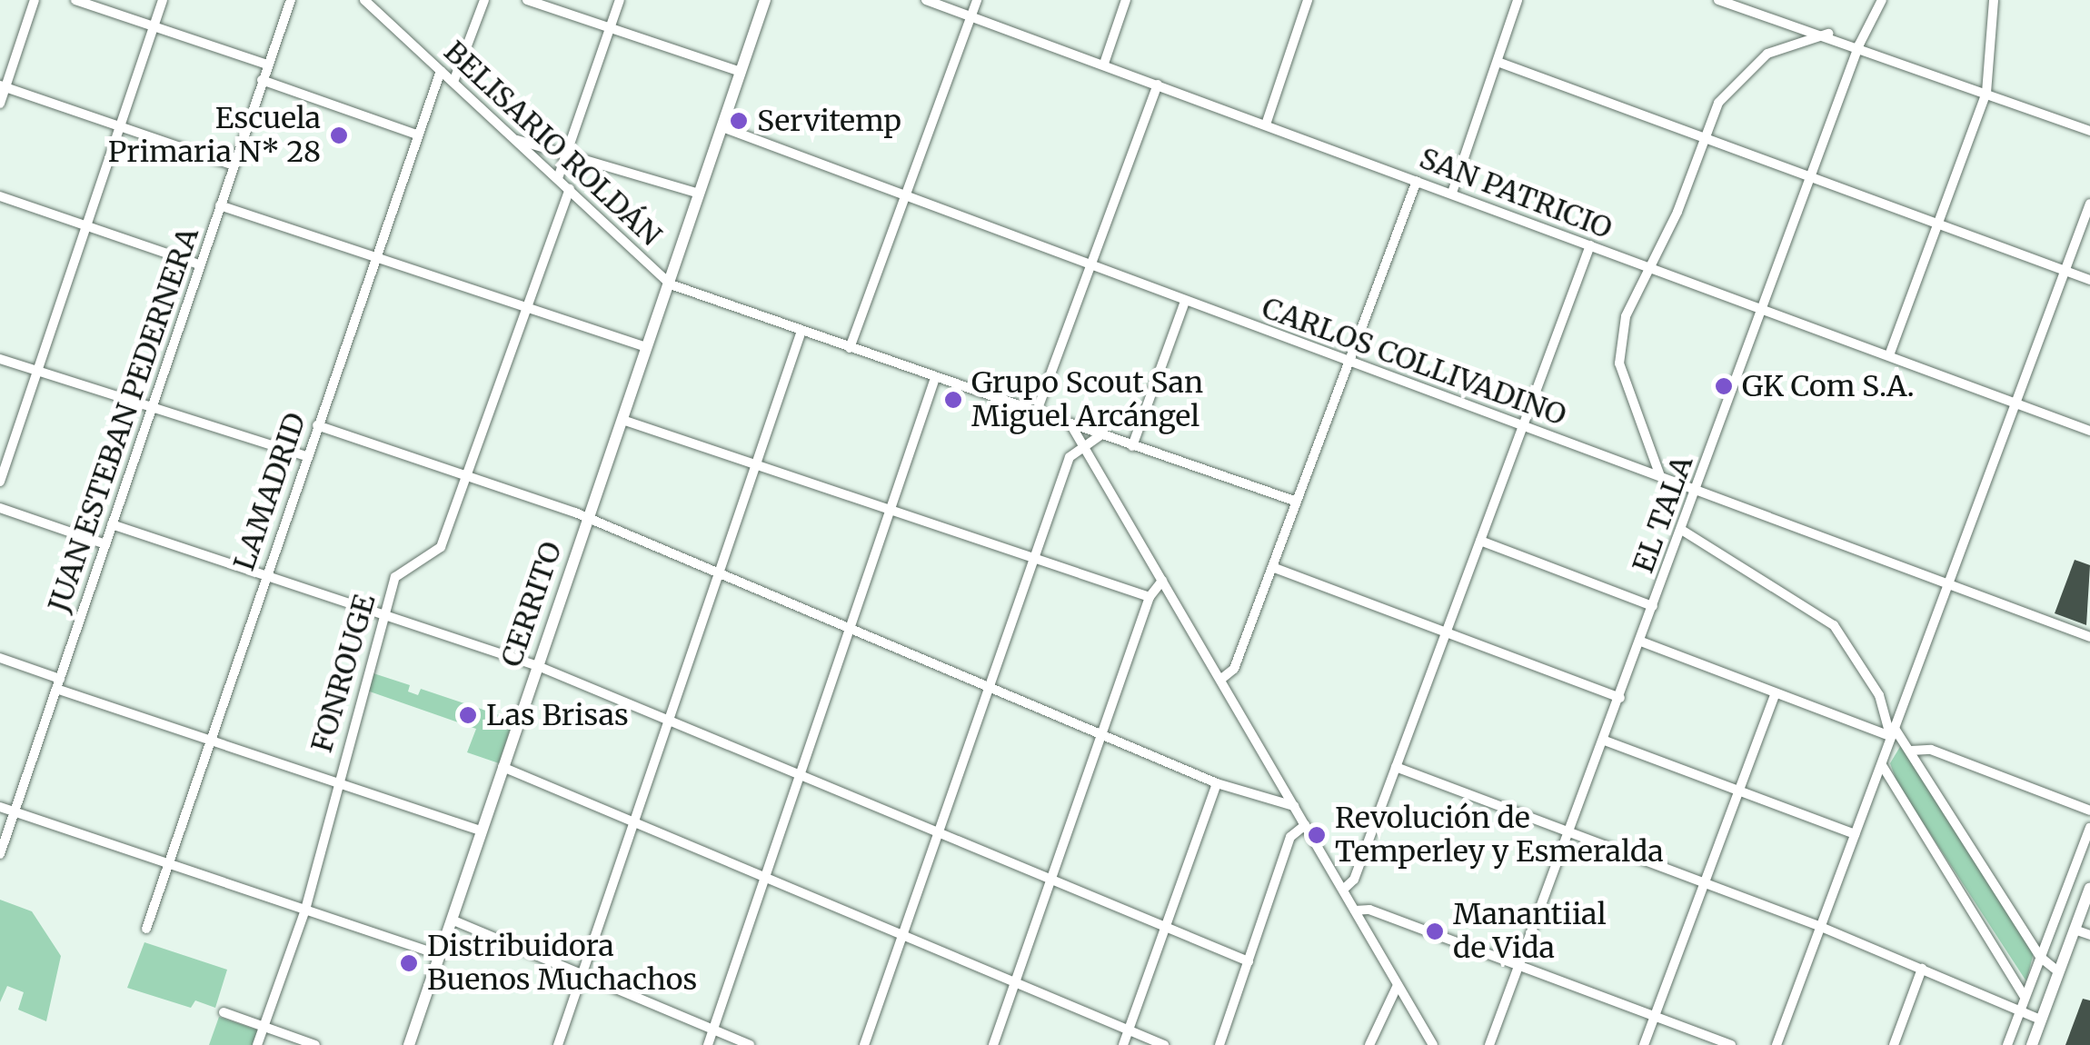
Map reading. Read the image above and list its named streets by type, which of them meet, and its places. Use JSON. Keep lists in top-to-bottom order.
{
  "streets": {
    "main road": ["CERRITO"],
    "street": [
      "BELISARIO ROLDÁN",
      "SAN PATRICIO",
      "CARLOS COLLIVADINO",
      "JUAN ESTEBAN PEDERNERA",
      "LAMADRID",
      "EL TALA",
      "FONROUGE"
    ]
  },
  "crossings": [
    ["BELISARIO ROLDÁN", "LAMADRID"],
    ["BELISARIO ROLDÁN", "CERRITO"],
    ["BELISARIO ROLDÁN", "FONROUGE"],
    ["SAN PATRICIO", "EL TALA"],
    ["CARLOS COLLIVADINO", "EL TALA"],
    ["CARLOS COLLIVADINO", "CERRITO"]
  ],
  "places": [
    "Servitemp",
    "Escuela Primaria N* 28",
    "GK Com S.A.",
    "Grupo Scout San Miguel Arcángel",
    "Las Brisas",
    "Revolución de Temperley y Esmeralda",
    "Manantiial de Vida",
    "Distribuidora Buenos Muchachos"
  ]
}
